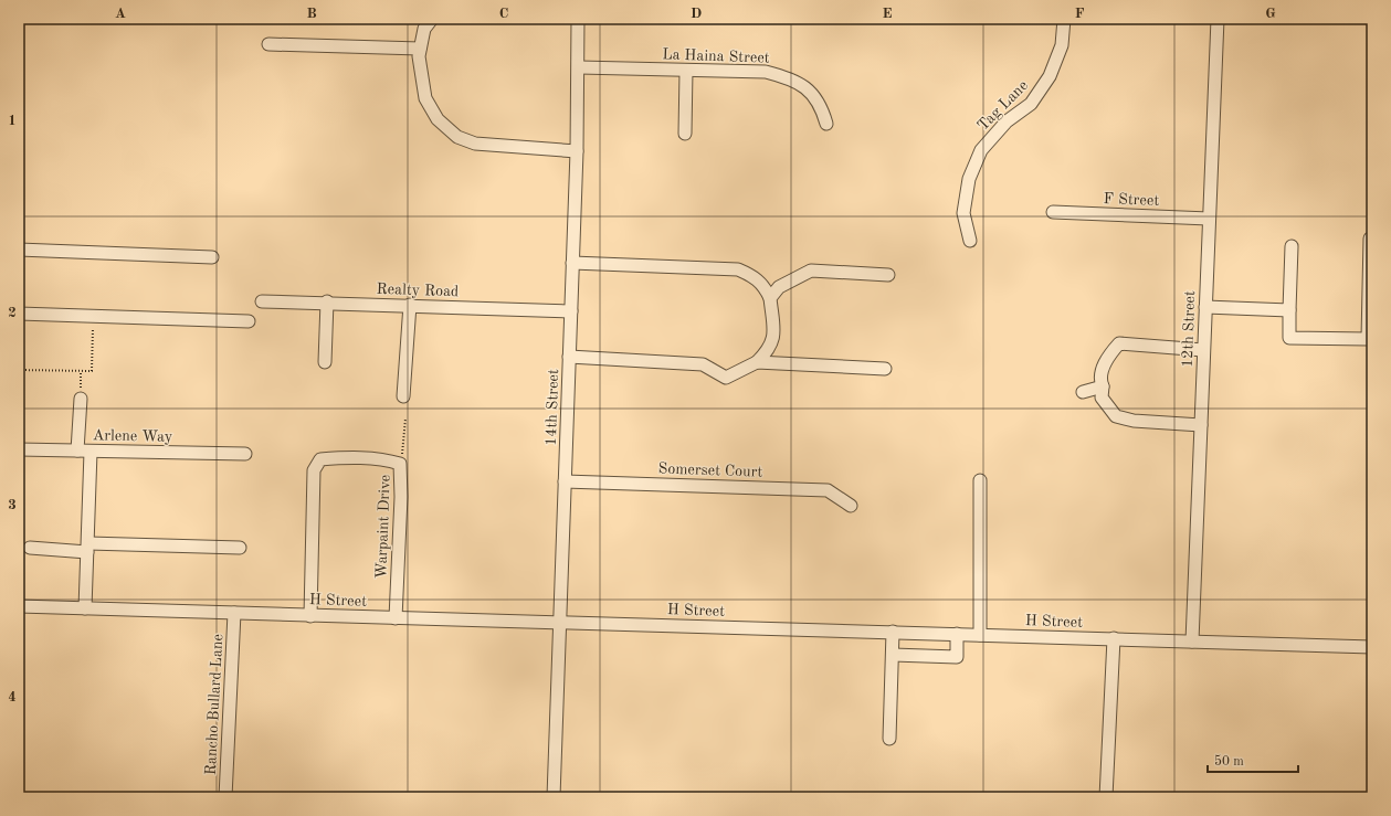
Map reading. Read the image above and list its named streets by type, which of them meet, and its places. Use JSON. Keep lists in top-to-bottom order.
{
  "streets": {
    "street": [
      "La Haina Street",
      "Tag Lane",
      "F Street",
      "Realty Road",
      "12th Street",
      "14th Street",
      "Arlene Way",
      "Somerset Court",
      "Warpaint Drive",
      "H Street",
      "Rancho Bullard Lane"
    ]
  },
  "crossings": [
    ["La Haina Street", "14th Street"],
    ["F Street", "12th Street"],
    ["Realty Road", "14th Street"],
    ["12th Street", "H Street"],
    ["14th Street", "Somerset Court"],
    ["14th Street", "H Street"],
    ["Warpaint Drive", "H Street"],
    ["H Street", "Rancho Bullard Lane"]
  ],
  "scale_bar": "50 m",
  "grid": {
    "columns": [
      "A",
      "B",
      "C",
      "D",
      "E",
      "F",
      "G"
    ],
    "rows": [
      "1",
      "2",
      "3",
      "4"
    ]
  }
}
